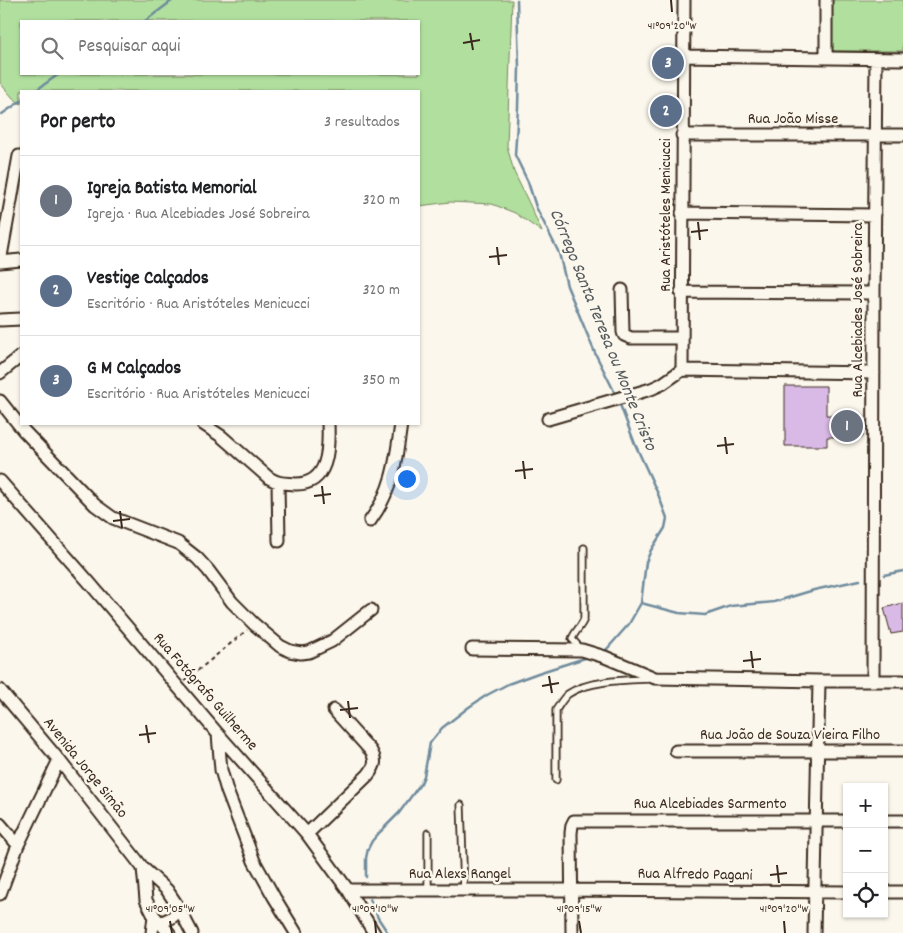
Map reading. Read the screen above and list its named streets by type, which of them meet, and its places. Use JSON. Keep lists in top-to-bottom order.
{
  "streets": {
    "street": [
      "Rua João Misse",
      "Rua Aristóteles Menicucci",
      "Rua Alcebiades José Sobreira",
      "Rua Fotógrafo Guilherme",
      "Rua João de Souza Vieira Filho",
      "Avenida Jorge Simão",
      "Rua Alcebiades Sarmento",
      "Rua Alexs Rangel",
      "Rua Alfredo Pagani"
    ]
  },
  "crossings": [
    ["Rua João Misse", "Rua Aristóteles Menicucci"],
    ["Rua João Misse", "Rua Alcebiades José Sobreira"],
    ["Rua Fotógrafo Guilherme", "Rua Alexs Rangel"],
    ["Rua Alcebiades Sarmento", "Rua Alexs Rangel"],
    ["Rua Alcebiades Sarmento", "Rua Alfredo Pagani"],
    ["Rua Alexs Rangel", "Rua Alfredo Pagani"]
  ],
  "water": ["Córrego Santa Teresa ou Monte Cristo"],
  "page": {
    "search": "Pesquisar aqui",
    "pins": ["3", "2", "1"],
    "heading": ["Por perto", "3 resultados"],
    "list": [
      {
        "mark": "1",
        "name": "Igreja Batista Memorial",
        "note": "Igreja · Rua Alcebiades José Sobreira",
        "value": "320 m"
      },
      {
        "mark": "2",
        "name": "Vestige Calçados",
        "note": "Escritório · Rua Aristóteles Menicucci",
        "value": "320 m"
      },
      {
        "mark": "3",
        "name": "G M Calçados",
        "note": "Escritório · Rua Aristóteles Menicucci",
        "value": "350 m"
      }
    ],
    "map_buttons": ["+", "−"]
  },
  "coordinates": [
    "41°09'20\"W",
    "41°09'05\"W",
    "41°09'10\"W",
    "41°09'15\"W"
  ]
}
